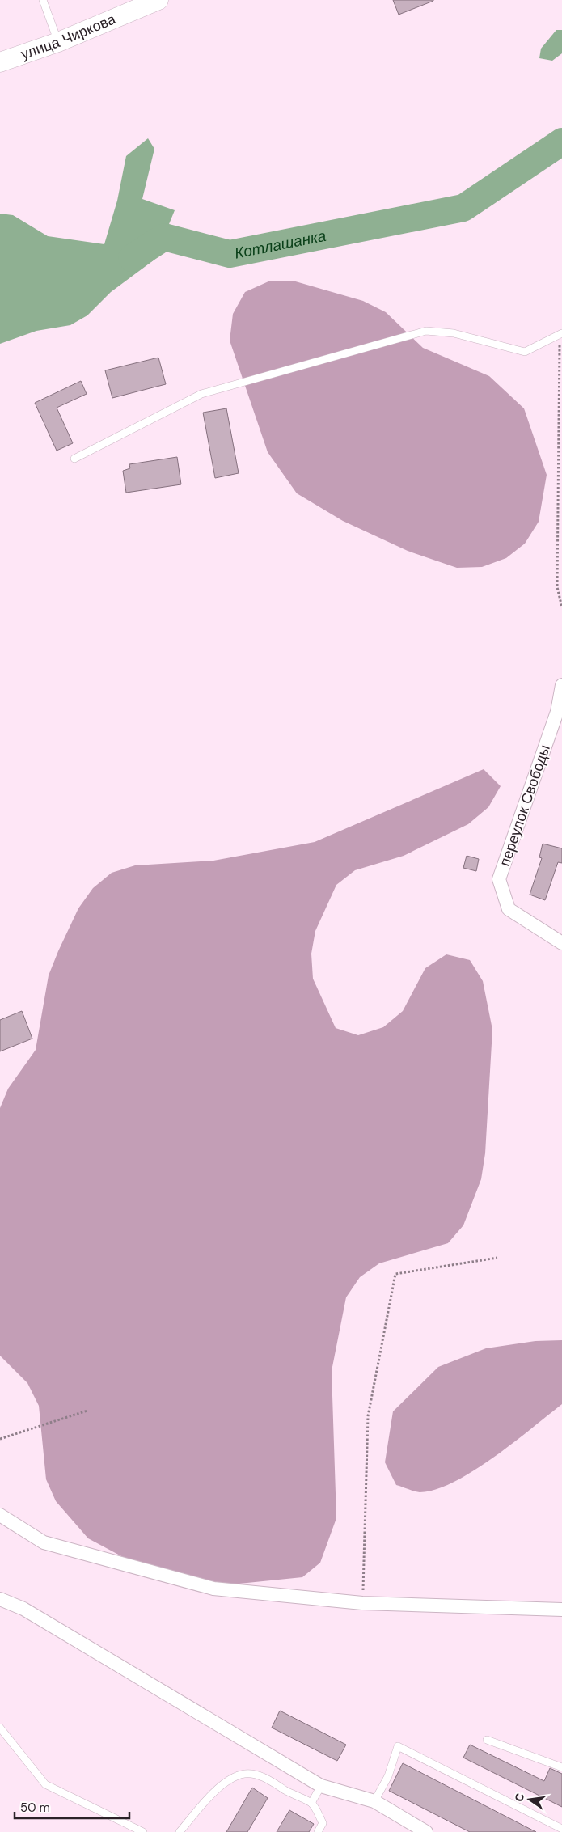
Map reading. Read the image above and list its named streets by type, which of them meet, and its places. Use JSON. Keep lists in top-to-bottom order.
{
  "streets": {
    "main road": ["улица Чиркова"],
    "street": ["переулок Свободы"]
  },
  "water": ["Котлашанка"],
  "scale_bar": "50 m",
  "north": "left"
}
